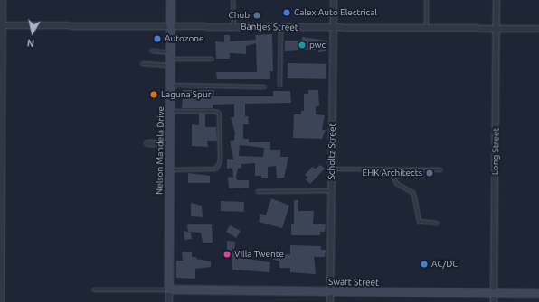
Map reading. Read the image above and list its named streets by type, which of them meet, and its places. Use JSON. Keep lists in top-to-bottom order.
{
  "streets": {
    "main road": ["Nelson Mandela Drive", "Swart Street"],
    "street": ["Bantjes Street", "Scholtz Street", "Long Street"]
  },
  "crossings": [
    ["Bantjes Street", "Nelson Mandela Drive"],
    ["Bantjes Street", "Scholtz Street"],
    ["Bantjes Street", "Long Street"],
    ["Nelson Mandela Drive", "Swart Street"],
    ["Scholtz Street", "Swart Street"],
    ["Long Street", "Swart Street"]
  ],
  "places": [
    "Calex Auto Electrical",
    "Chub",
    "Autozone",
    "pwc",
    "Laguna Spur",
    "EHK Architects",
    "Villa Twente",
    "AC/DC"
  ],
  "north": "bottom"
}
